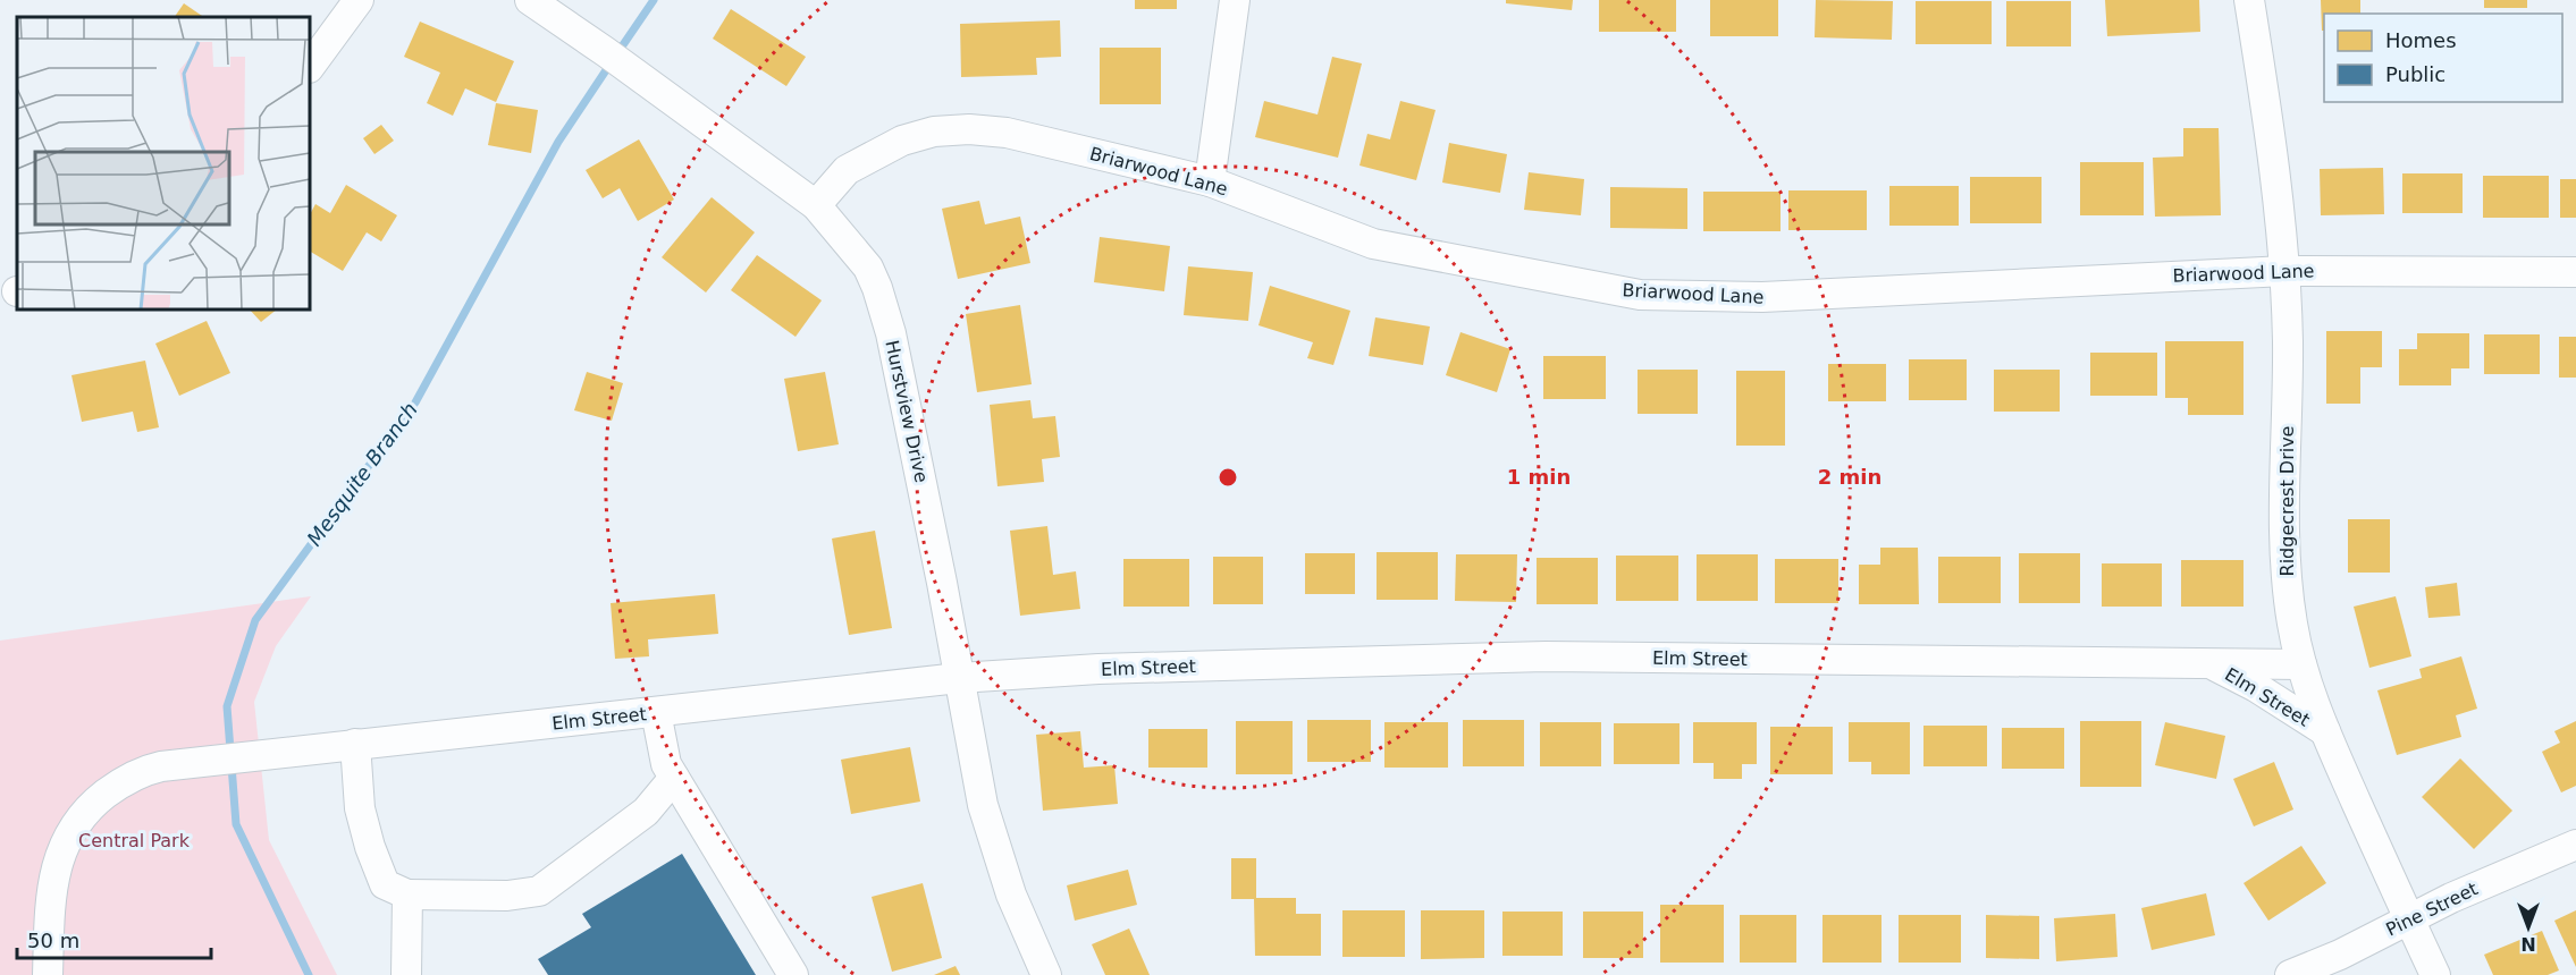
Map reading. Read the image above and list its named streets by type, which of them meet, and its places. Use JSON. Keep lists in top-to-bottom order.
{
  "streets": {
    "street": [
      "Briarwood Lane",
      "Hurstview Drive",
      "Ridgecrest Drive",
      "Elm Street",
      "Pine Street"
    ]
  },
  "crossings": [
    ["Briarwood Lane", "Hurstview Drive"],
    ["Briarwood Lane", "Ridgecrest Drive"],
    ["Hurstview Drive", "Elm Street"],
    ["Ridgecrest Drive", "Elm Street"],
    ["Ridgecrest Drive", "Pine Street"]
  ],
  "water": ["Mesquite Branch"],
  "parks": ["Central Park"],
  "legend": ["Homes", "Public"],
  "scale_bar": "50 m",
  "north": "bottom",
  "rings": ["1 min", "2 min"]
}
